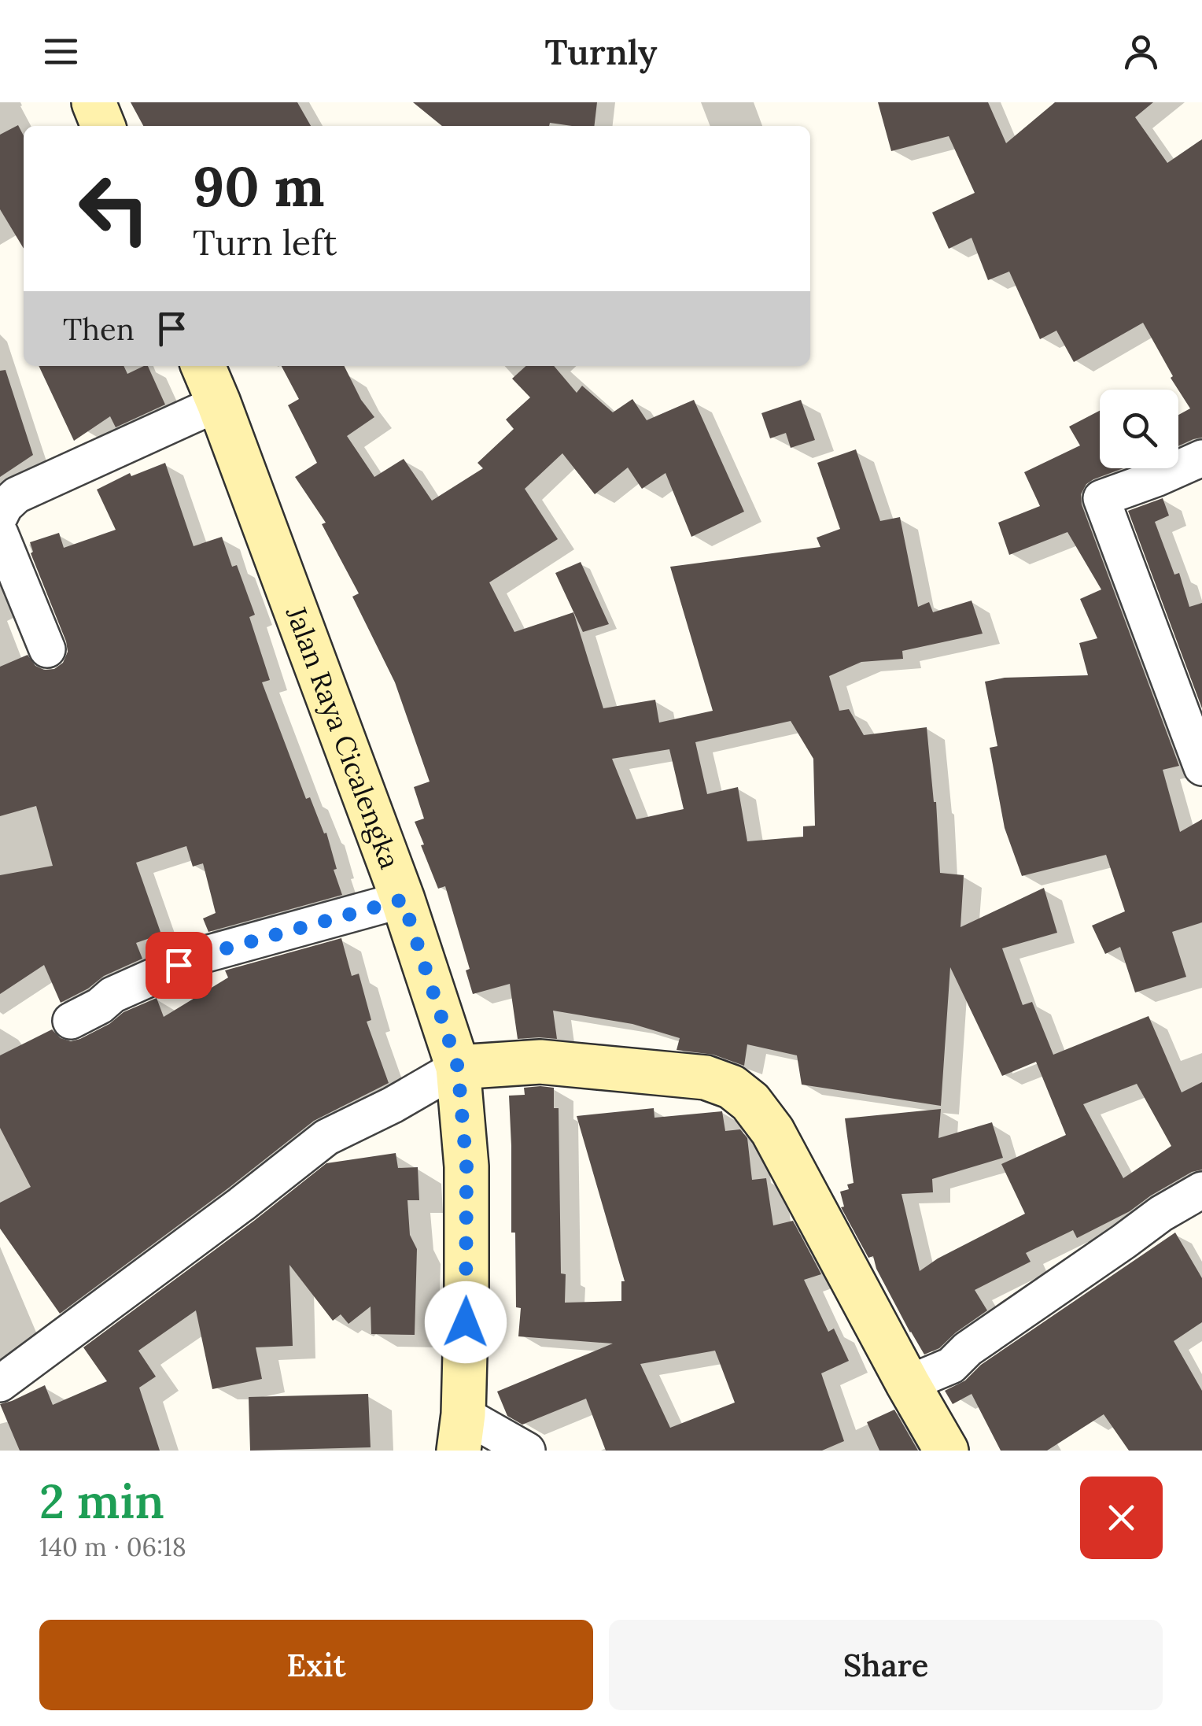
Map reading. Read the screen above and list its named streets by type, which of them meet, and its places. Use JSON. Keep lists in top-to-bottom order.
{
  "streets": {
    "main road": ["Jalan Raya Cicalengka"]
  },
  "page": {
    "header": "Turnly",
    "turn": ["90 m", "Turn left"],
    "then": "Then",
    "heading": ["2 min", "140 m · 06:18"],
    "buttons": ["Exit", "Share"]
  }
}
